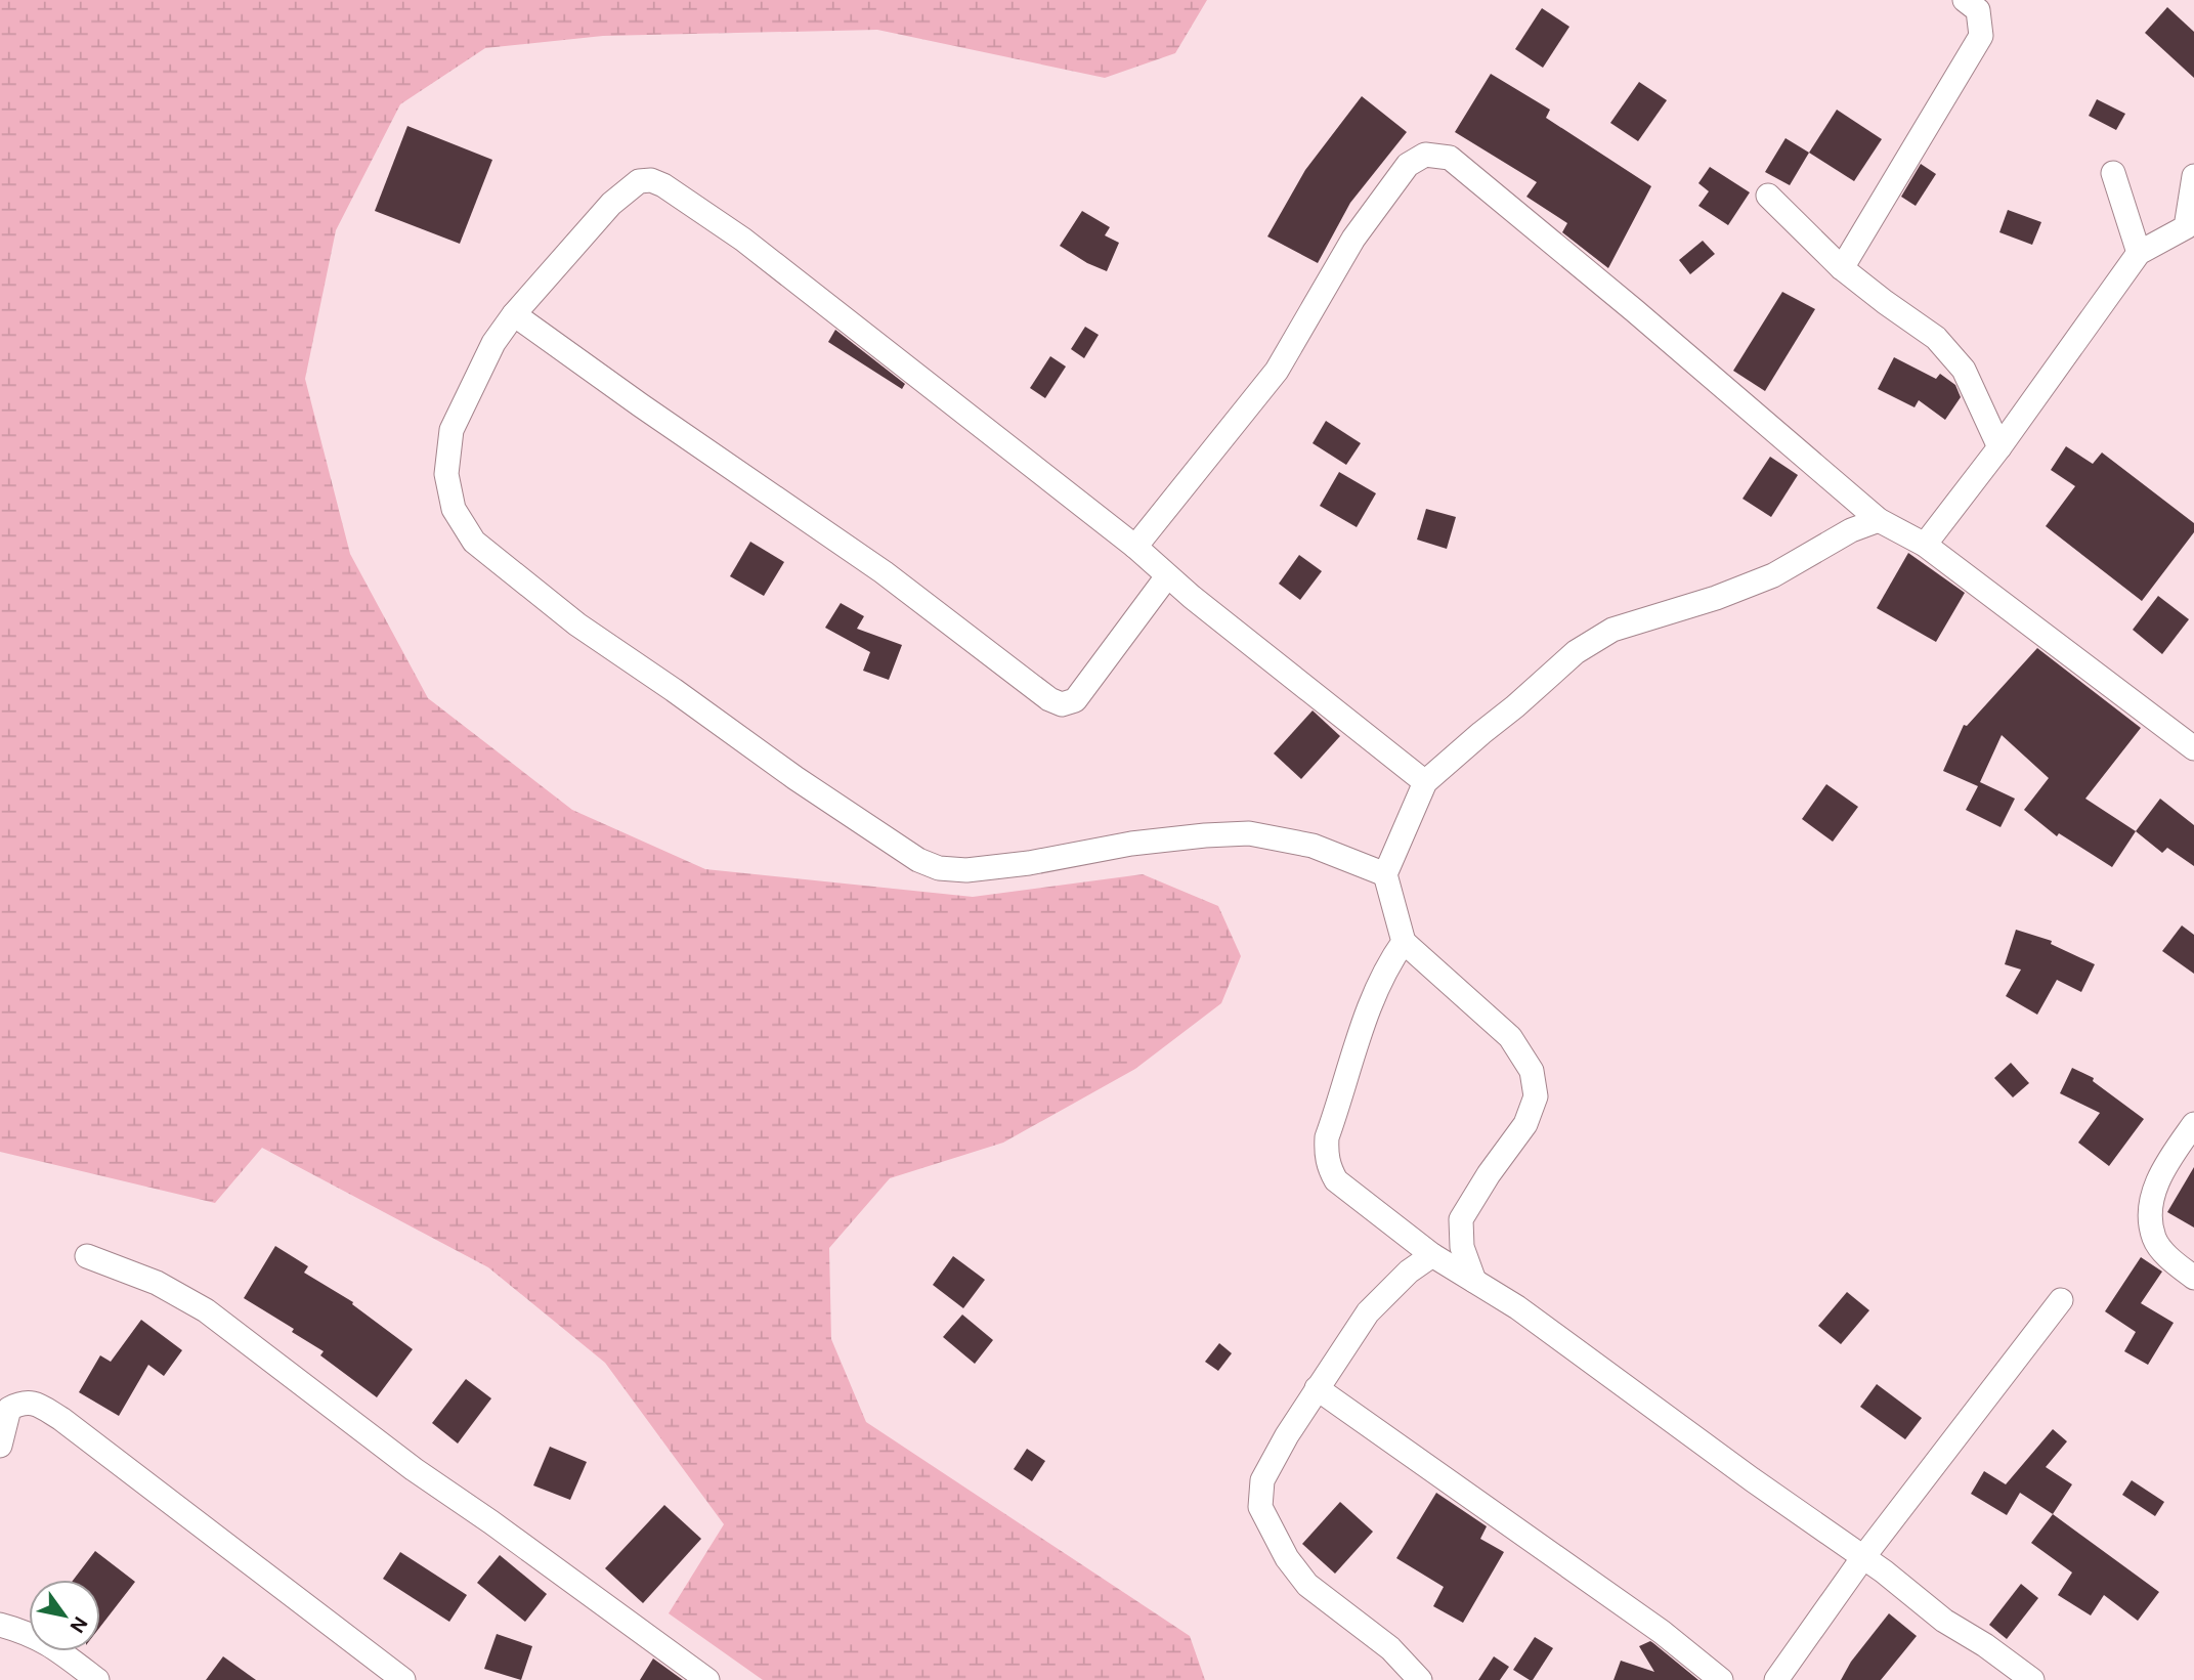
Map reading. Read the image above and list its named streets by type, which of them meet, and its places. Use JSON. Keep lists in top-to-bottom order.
{
  "north": "bottom right"
}
